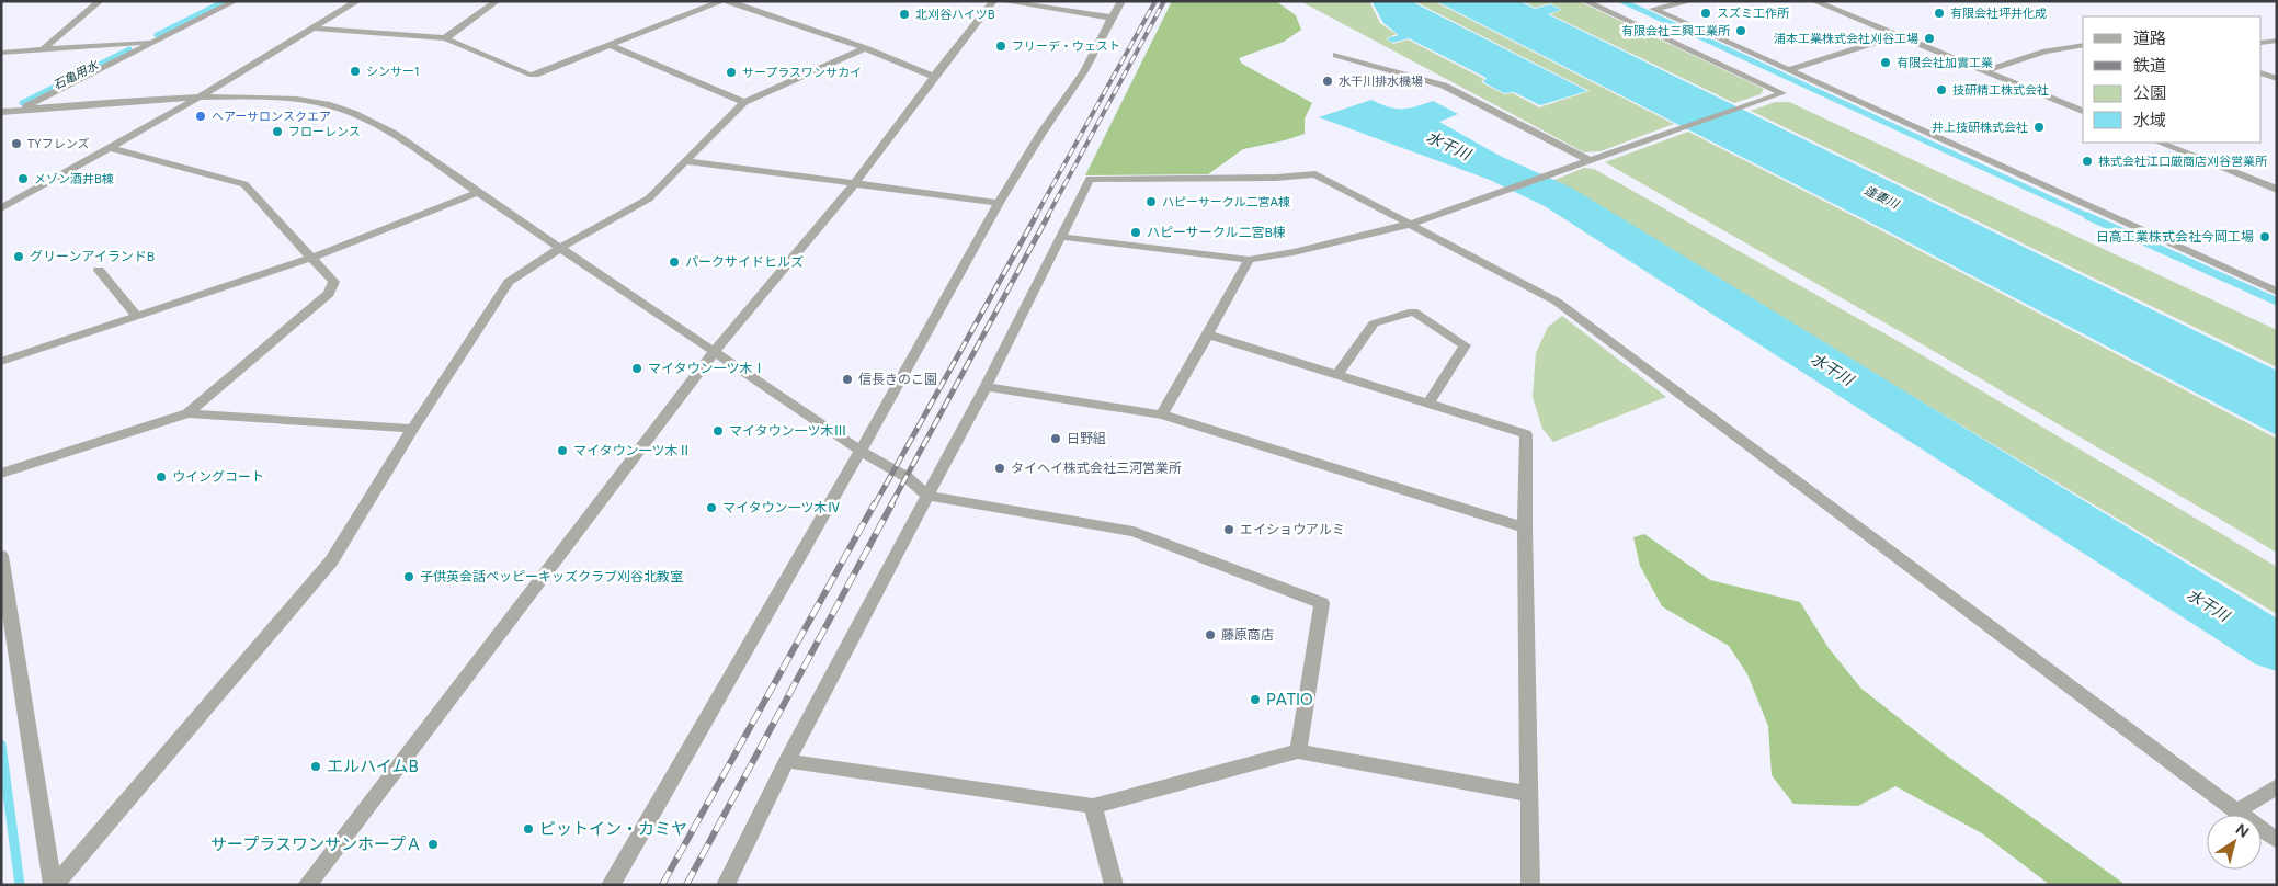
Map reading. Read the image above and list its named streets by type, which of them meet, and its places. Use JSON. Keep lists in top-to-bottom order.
{
  "water": ["石亀用水", "水干川", "逢妻川"],
  "places": [
    "スズミ工作所",
    "有限会社坪井化成",
    "北刈谷ハイツB",
    "有限会社三興工業所",
    "浦本工業株式会社刈谷工場",
    "フリーデ・ウェスト",
    "有限会社加實工業",
    "シンサー1",
    "サープラスワンサカイ",
    "水干川排水機場",
    "技研精工株式会社",
    "ヘアーサロンスクエア",
    "井上技研株式会社",
    "フローレンス",
    "TYフレンズ",
    "株式会社江口厳商店刈谷営業所",
    "メゾン酒井B棟",
    "ハピーサークル二宮A棟",
    "ハピーサークル二宮B棟",
    "日高工業株式会社今岡工場",
    "グリーンアイランドB",
    "パークサイドヒルズ",
    "マイタウン一ツ木Ⅰ",
    "信長きのこ園",
    "マイタウン一ツ木Ⅲ",
    "日野組",
    "マイタウン一ツ木Ⅱ",
    "タイヘイ株式会社三河営業所",
    "ウイングコート",
    "マイタウン一ツ木Ⅳ",
    "エイショウアルミ",
    "子供英会話ペッピーキッズクラブ刈谷北教室",
    "藤原商店",
    "PATIO",
    "エルハイムB",
    "ピットイン・カミヤ",
    "サープラスワンサンホープＡ"
  ],
  "legend": [
    "道路",
    "鉄道",
    "公園",
    "水域"
  ],
  "north": "top right"
}
